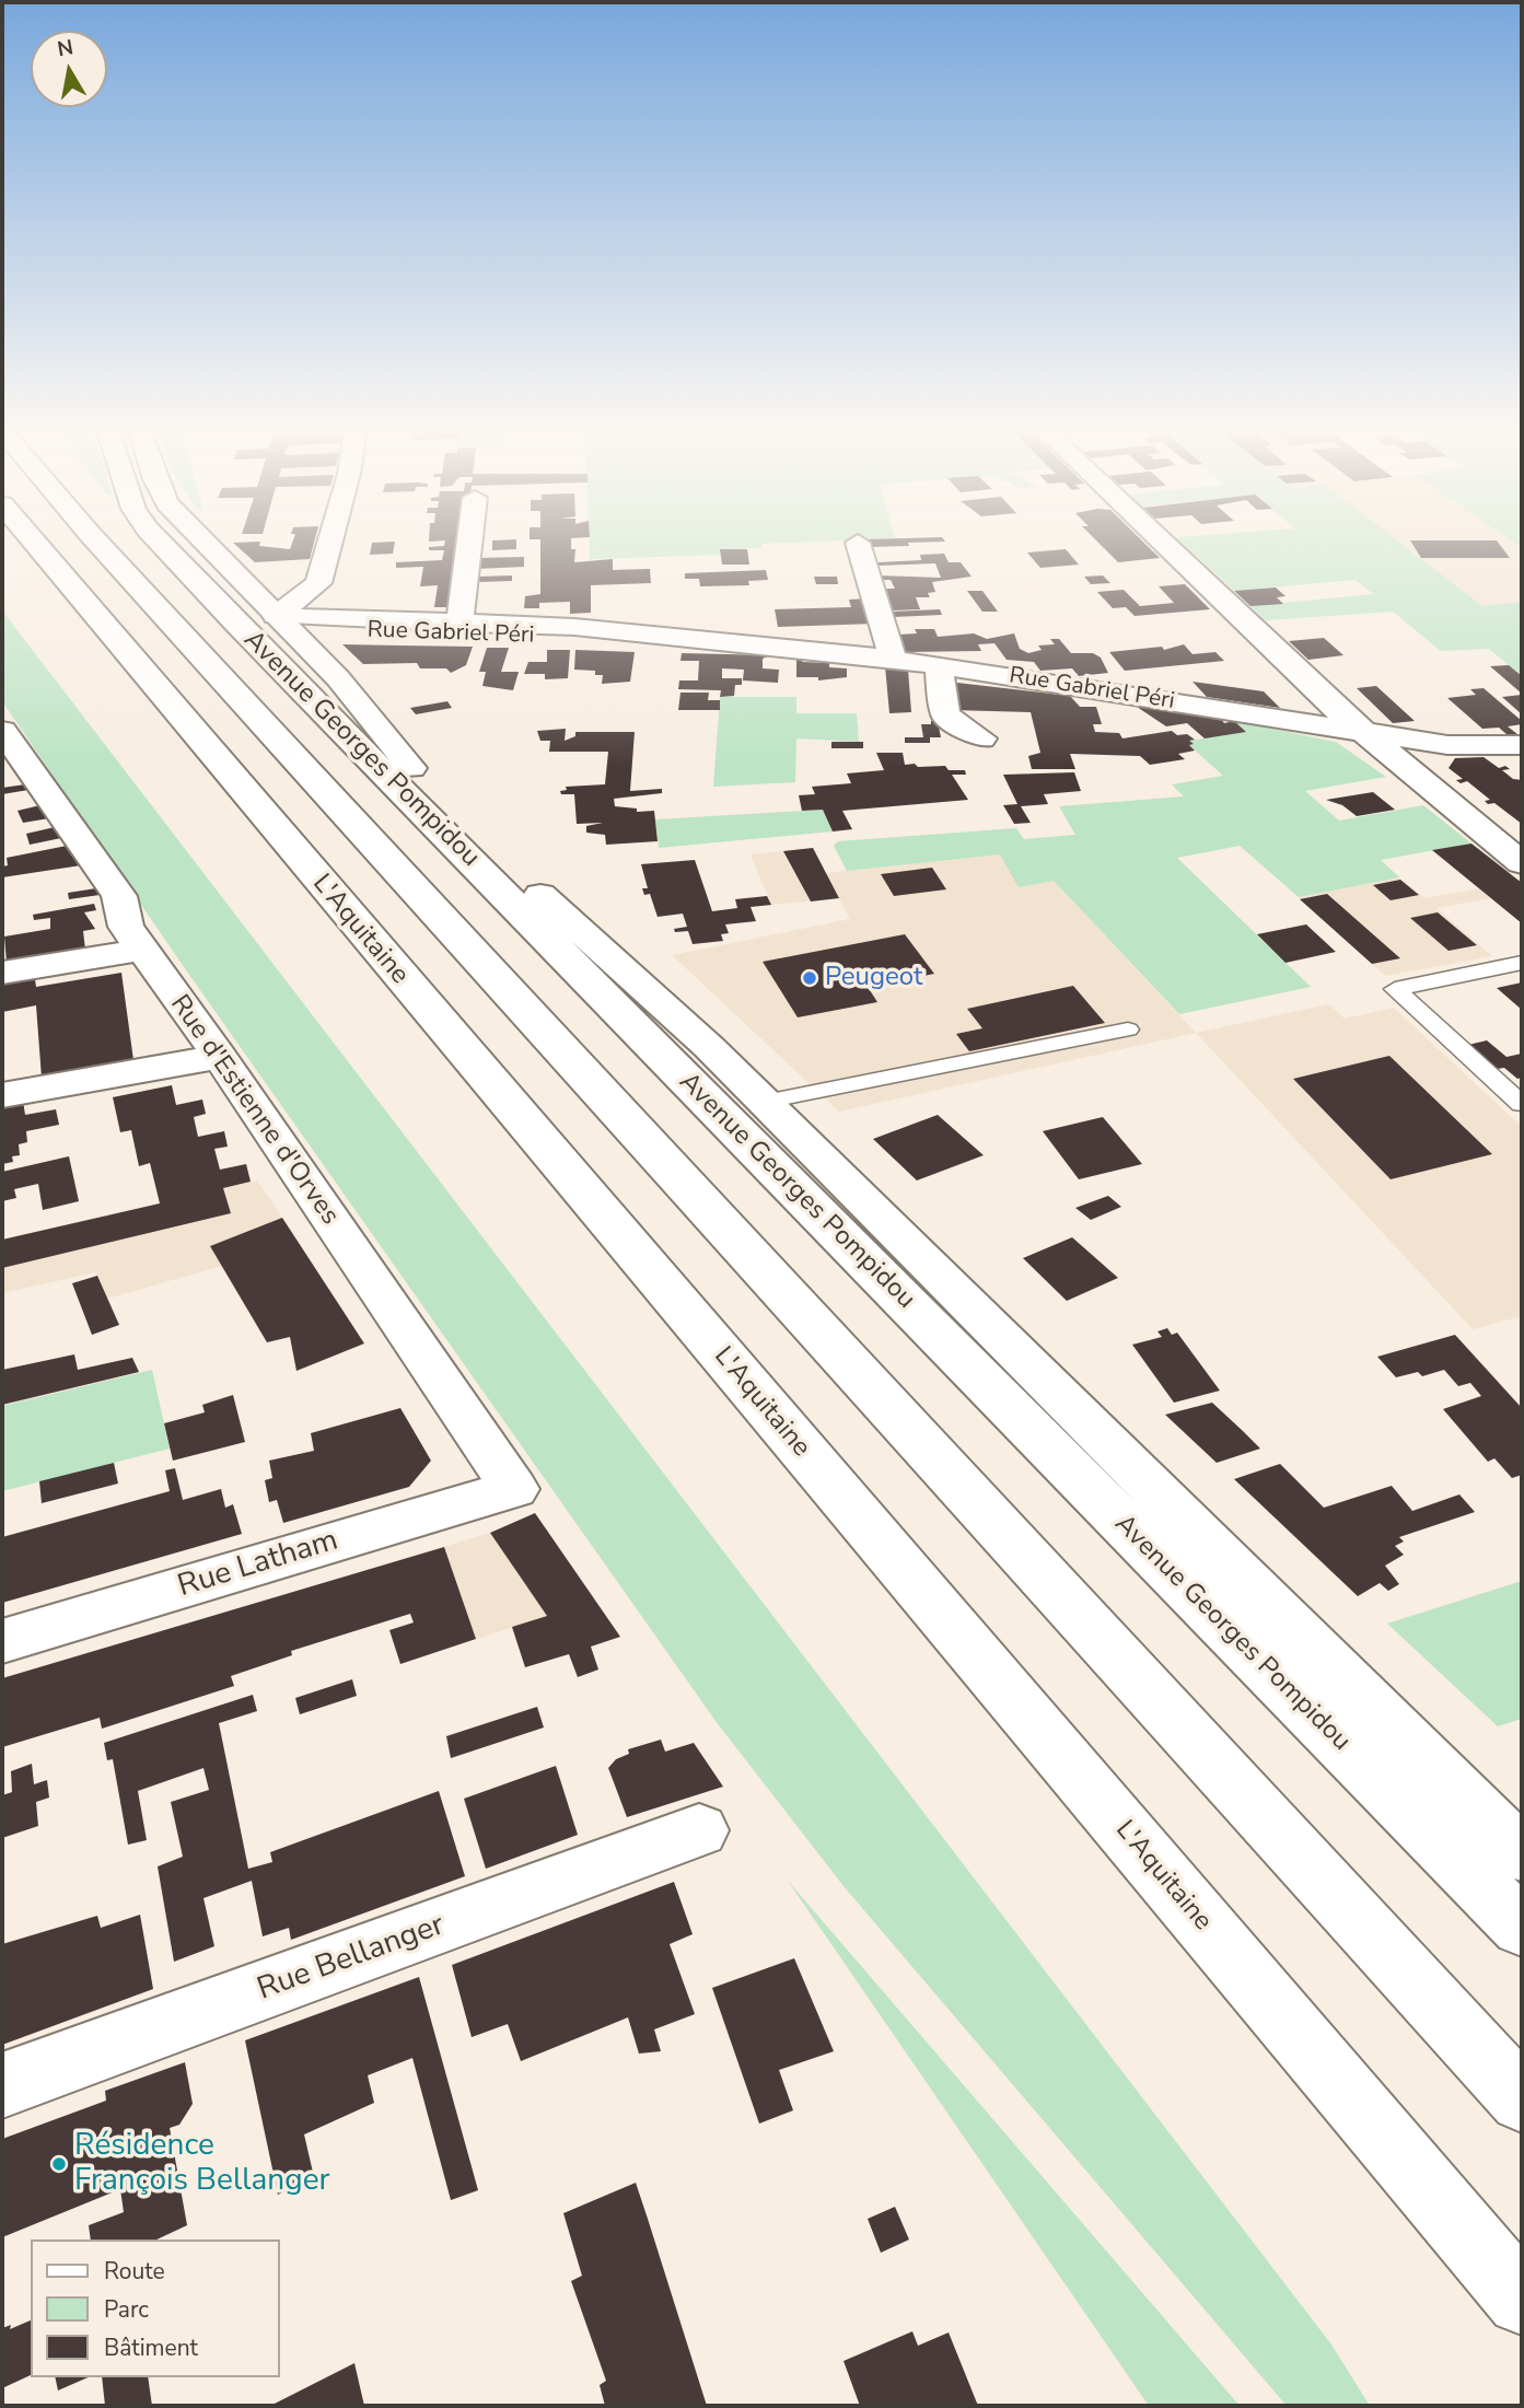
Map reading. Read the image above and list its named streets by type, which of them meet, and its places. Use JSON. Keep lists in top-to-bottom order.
{
  "streets": {
    "main road": [
      "Rue Gabriel Péri",
      "Avenue Georges Pompidou",
      "L'Aquitaine",
      "Rue d'Estienne d'Orves",
      "Rue Latham",
      "Rue Bellanger"
    ]
  },
  "crossings": [
    ["Rue Gabriel Péri", "Avenue Georges Pompidou"],
    ["Rue d'Estienne d'Orves", "Rue Latham"]
  ],
  "places": ["Peugeot", "Résidence François Bellanger"],
  "legend": ["Route", "Parc", "Bâtiment"],
  "north": "top"
}
